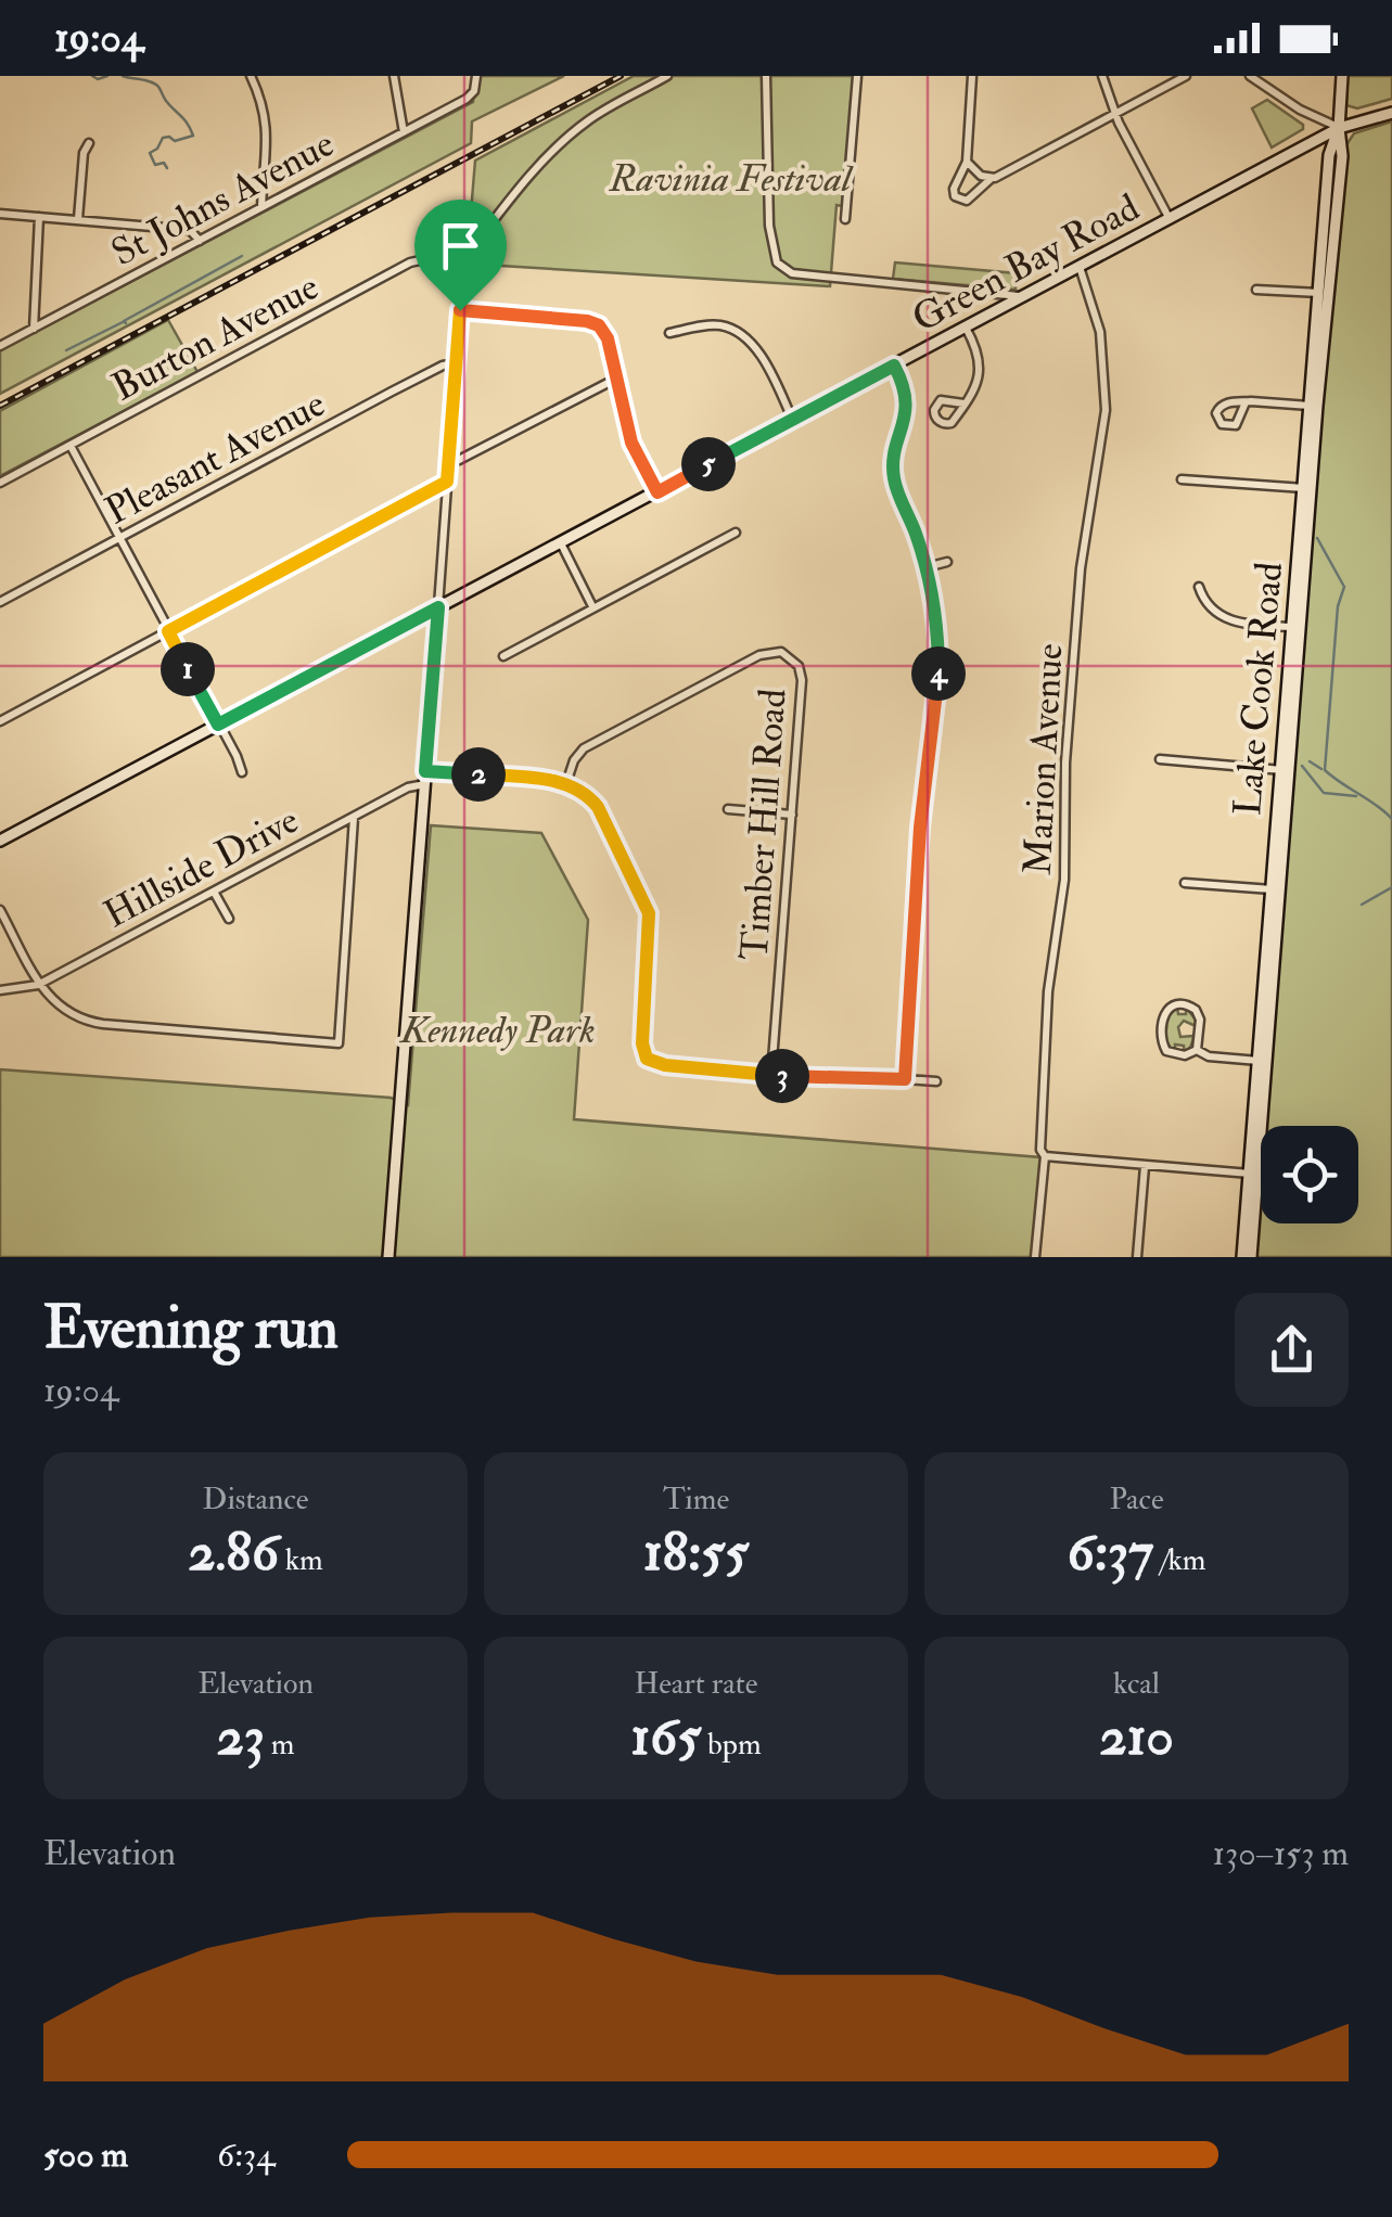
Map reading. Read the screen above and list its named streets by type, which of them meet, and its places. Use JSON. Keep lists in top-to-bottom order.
{
  "streets": {
    "main road": ["Green Bay Road", "Lake Cook Road"],
    "street": [
      "St Johns Avenue",
      "Burton Avenue",
      "Pleasant Avenue",
      "Marion Avenue",
      "Timber Hill Road",
      "Hillside Drive"
    ]
  },
  "crossings": [
    ["Green Bay Road", "Lake Cook Road"],
    ["Green Bay Road", "Marion Avenue"]
  ],
  "parks": ["Ravinia Festival", "Kennedy Park"],
  "page": {
    "status": "19:04",
    "pins": [
      "5",
      "1",
      "4",
      "2",
      "3"
    ],
    "heading": ["Evening run", "19:04"],
    "stats": [
      ["Distance", "2.86 km"],
      ["Time", "18:55"],
      ["Pace", "6:37 /km"],
      ["Elevation", "23 m"],
      ["Heart rate", "165 bpm"],
      ["kcal", "210"]
    ],
    "chart": ["Elevation", "130–153 m"],
    "list": [
      {
        "name": "500 m",
        "note": "6:34"
      }
    ]
  }
}
